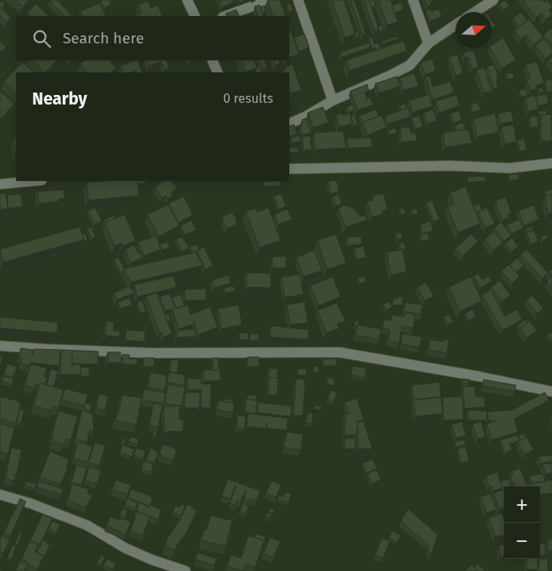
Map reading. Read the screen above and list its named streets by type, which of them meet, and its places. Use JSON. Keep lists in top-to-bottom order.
{
  "north": "right",
  "page": {
    "search": "Search here",
    "heading": ["Nearby", "0 results"],
    "map_buttons": ["+", "−"]
  }
}
